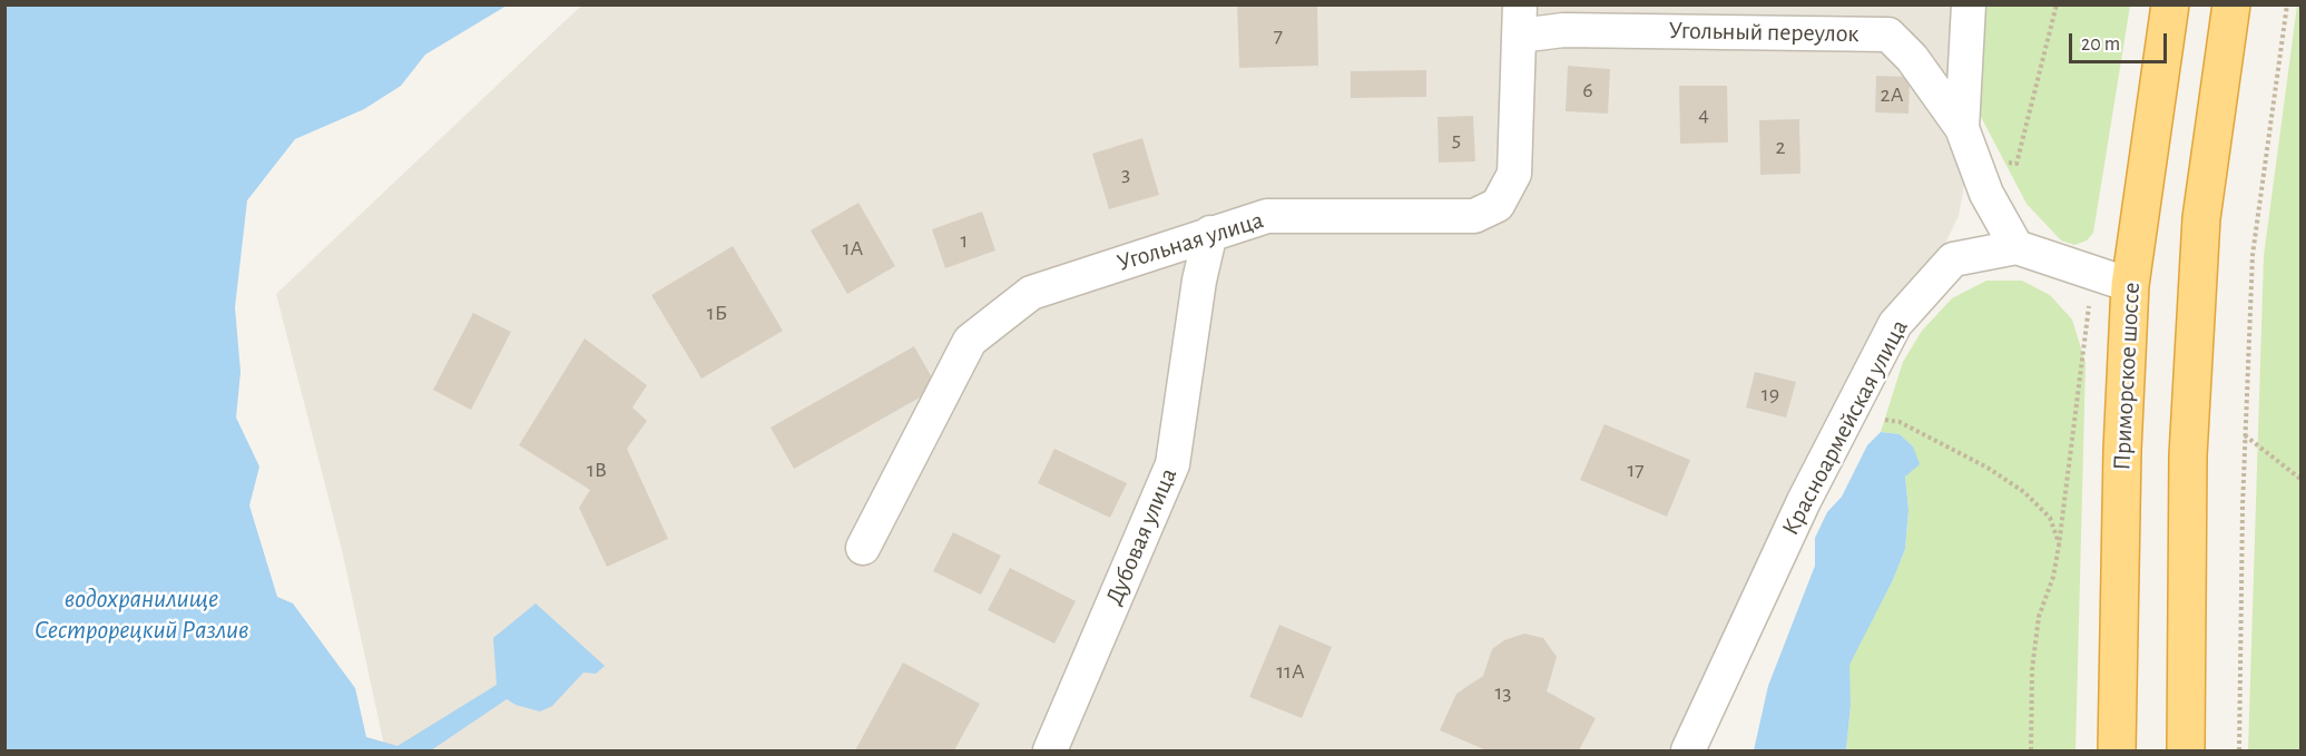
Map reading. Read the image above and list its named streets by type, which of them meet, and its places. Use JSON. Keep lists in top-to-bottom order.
{
  "streets": {
    "highway": ["Приморское шоссе"],
    "street": [
      "Угольный переулок",
      "Угольная улица",
      "Красноармейская улица",
      "Дубовая улица"
    ]
  },
  "crossings": [
    ["Угольный переулок", "Угольная улица"],
    ["Угольная улица", "Дубовая улица"]
  ],
  "water": ["водохранилище Сестрорецкий Разлив"],
  "house_numbers": [
    "7",
    "6",
    "2А",
    "4",
    "5",
    "2",
    "3",
    "1",
    "1А",
    "1Б",
    "19",
    "1В",
    "17",
    "11А",
    "13"
  ],
  "scale_bar": "20 m"
}
